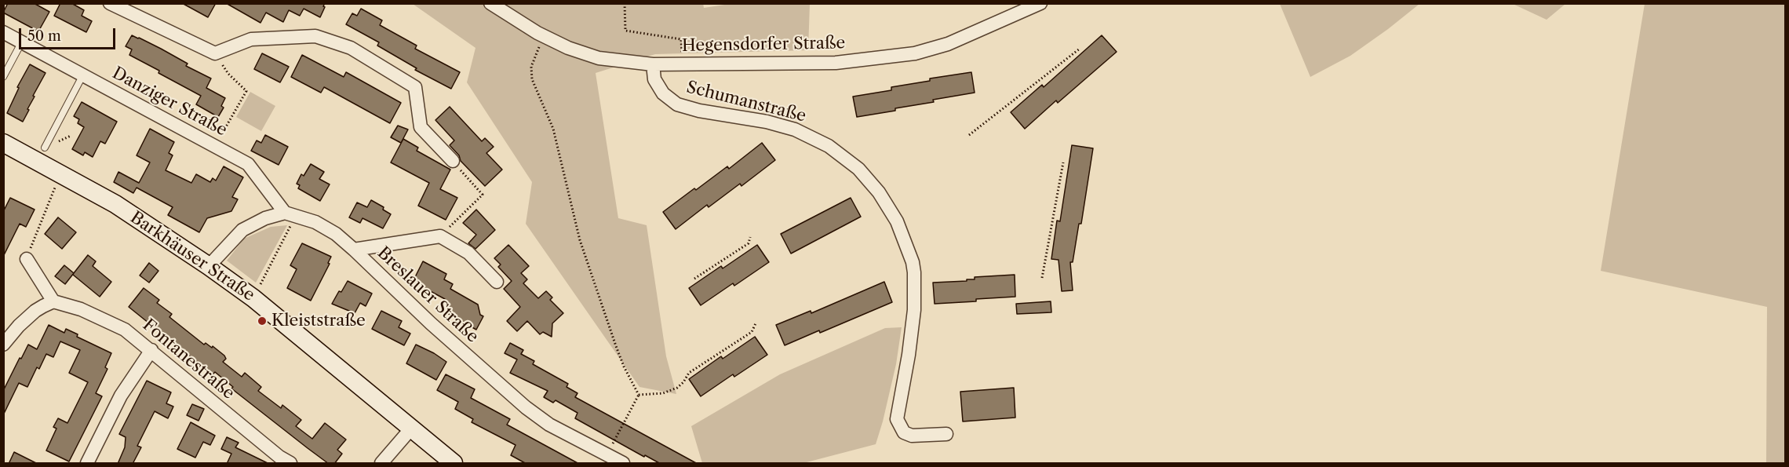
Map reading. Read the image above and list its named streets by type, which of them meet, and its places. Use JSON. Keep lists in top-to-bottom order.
{
  "streets": {
    "street": [
      "Hegensdorfer Straße",
      "Danziger Straße",
      "Schumanstraße",
      "Barkhäuser Straße",
      "Breslauer Straße",
      "Fontanestraße"
    ]
  },
  "crossings": [
    ["Hegensdorfer Straße", "Schumanstraße"],
    ["Danziger Straße", "Breslauer Straße"]
  ],
  "places": ["Kleiststraße"],
  "scale_bar": "50 m"
}
